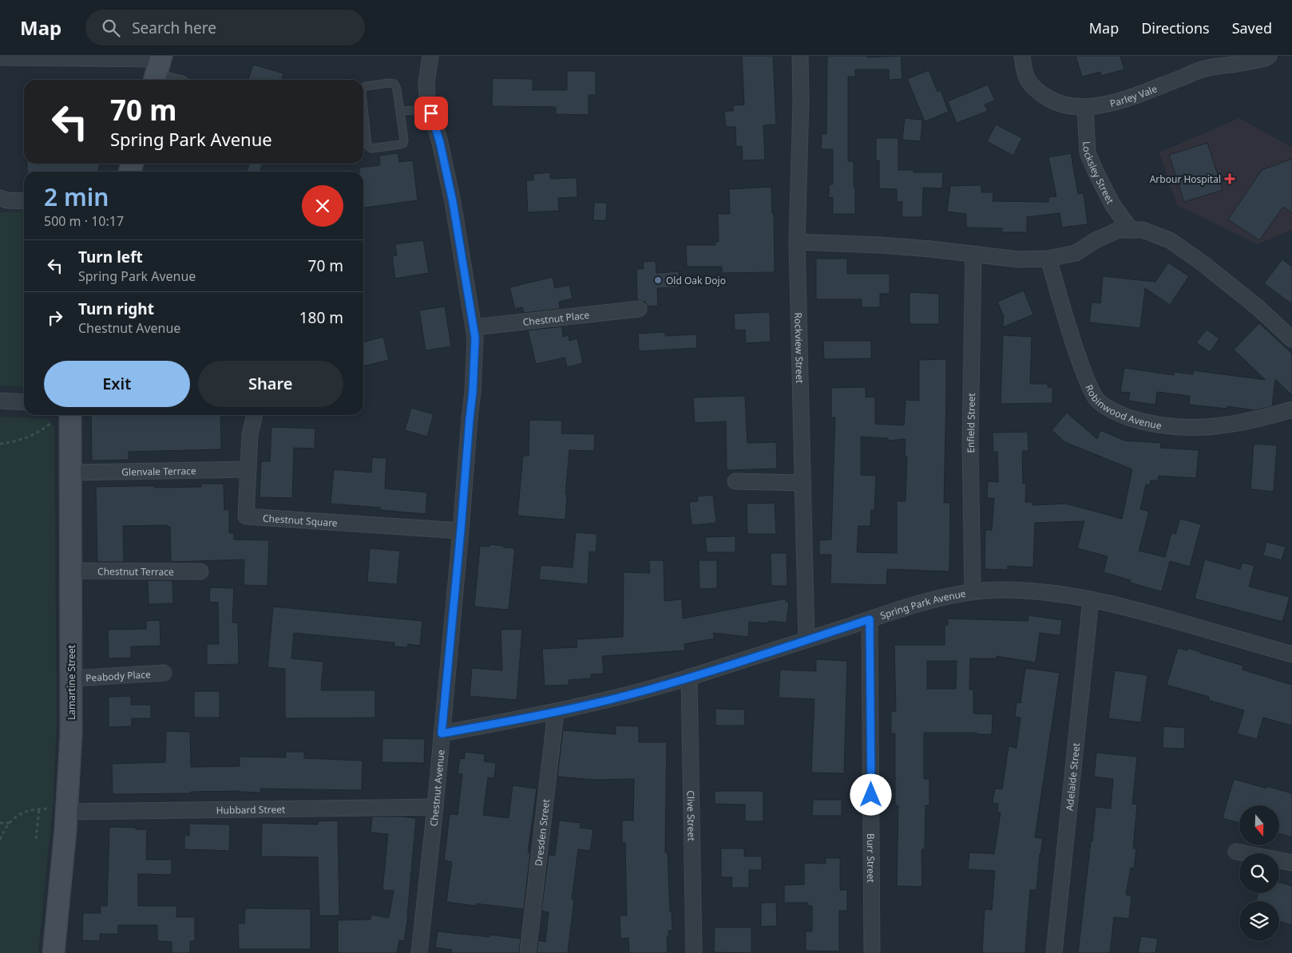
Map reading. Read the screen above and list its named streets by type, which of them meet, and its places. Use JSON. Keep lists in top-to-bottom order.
{
  "streets": {
    "street": [
      "Parley Vale",
      "Locksley Street",
      "Chestnut Place",
      "Rockview Street",
      "Robinwood Avenue",
      "Enfield Street",
      "Glenvale Terrace",
      "Chestnut Square",
      "Chestnut Terrace",
      "Spring Park Avenue",
      "Peabody Place",
      "Lamartine Street",
      "Adelaide Street",
      "Chestnut Avenue",
      "Hubbard Street",
      "Clive Street",
      "Dresden Street",
      "Burr Street"
    ]
  },
  "crossings": [
    ["Parley Vale", "Locksley Street"],
    ["Chestnut Place", "Chestnut Avenue"],
    ["Rockview Street", "Spring Park Avenue"],
    ["Enfield Street", "Spring Park Avenue"],
    ["Glenvale Terrace", "Chestnut Square"],
    ["Glenvale Terrace", "Lamartine Street"],
    ["Chestnut Square", "Chestnut Avenue"],
    ["Chestnut Terrace", "Lamartine Street"],
    ["Spring Park Avenue", "Adelaide Street"],
    ["Spring Park Avenue", "Chestnut Avenue"],
    ["Spring Park Avenue", "Clive Street"],
    ["Spring Park Avenue", "Dresden Street"],
    ["Spring Park Avenue", "Burr Street"],
    ["Peabody Place", "Lamartine Street"],
    ["Lamartine Street", "Hubbard Street"],
    ["Chestnut Avenue", "Hubbard Street"]
  ],
  "places": {
    "health": ["Arbour Hospital"],
    "other": ["Old Oak Dojo"]
  },
  "north": "bottom",
  "page": {
    "header": "Map",
    "search": "Search here",
    "nav": ["Map", "Directions", "Saved"],
    "turn": ["70 m", "Spring Park Avenue"],
    "heading": ["2 min", "500 m · 10:17"],
    "list": [
      {
        "name": "Turn left",
        "note": "Spring Park Avenue",
        "value": "70 m"
      },
      {
        "name": "Turn right",
        "note": "Chestnut Avenue",
        "value": "180 m"
      }
    ],
    "buttons": ["Exit", "Share"]
  }
}
